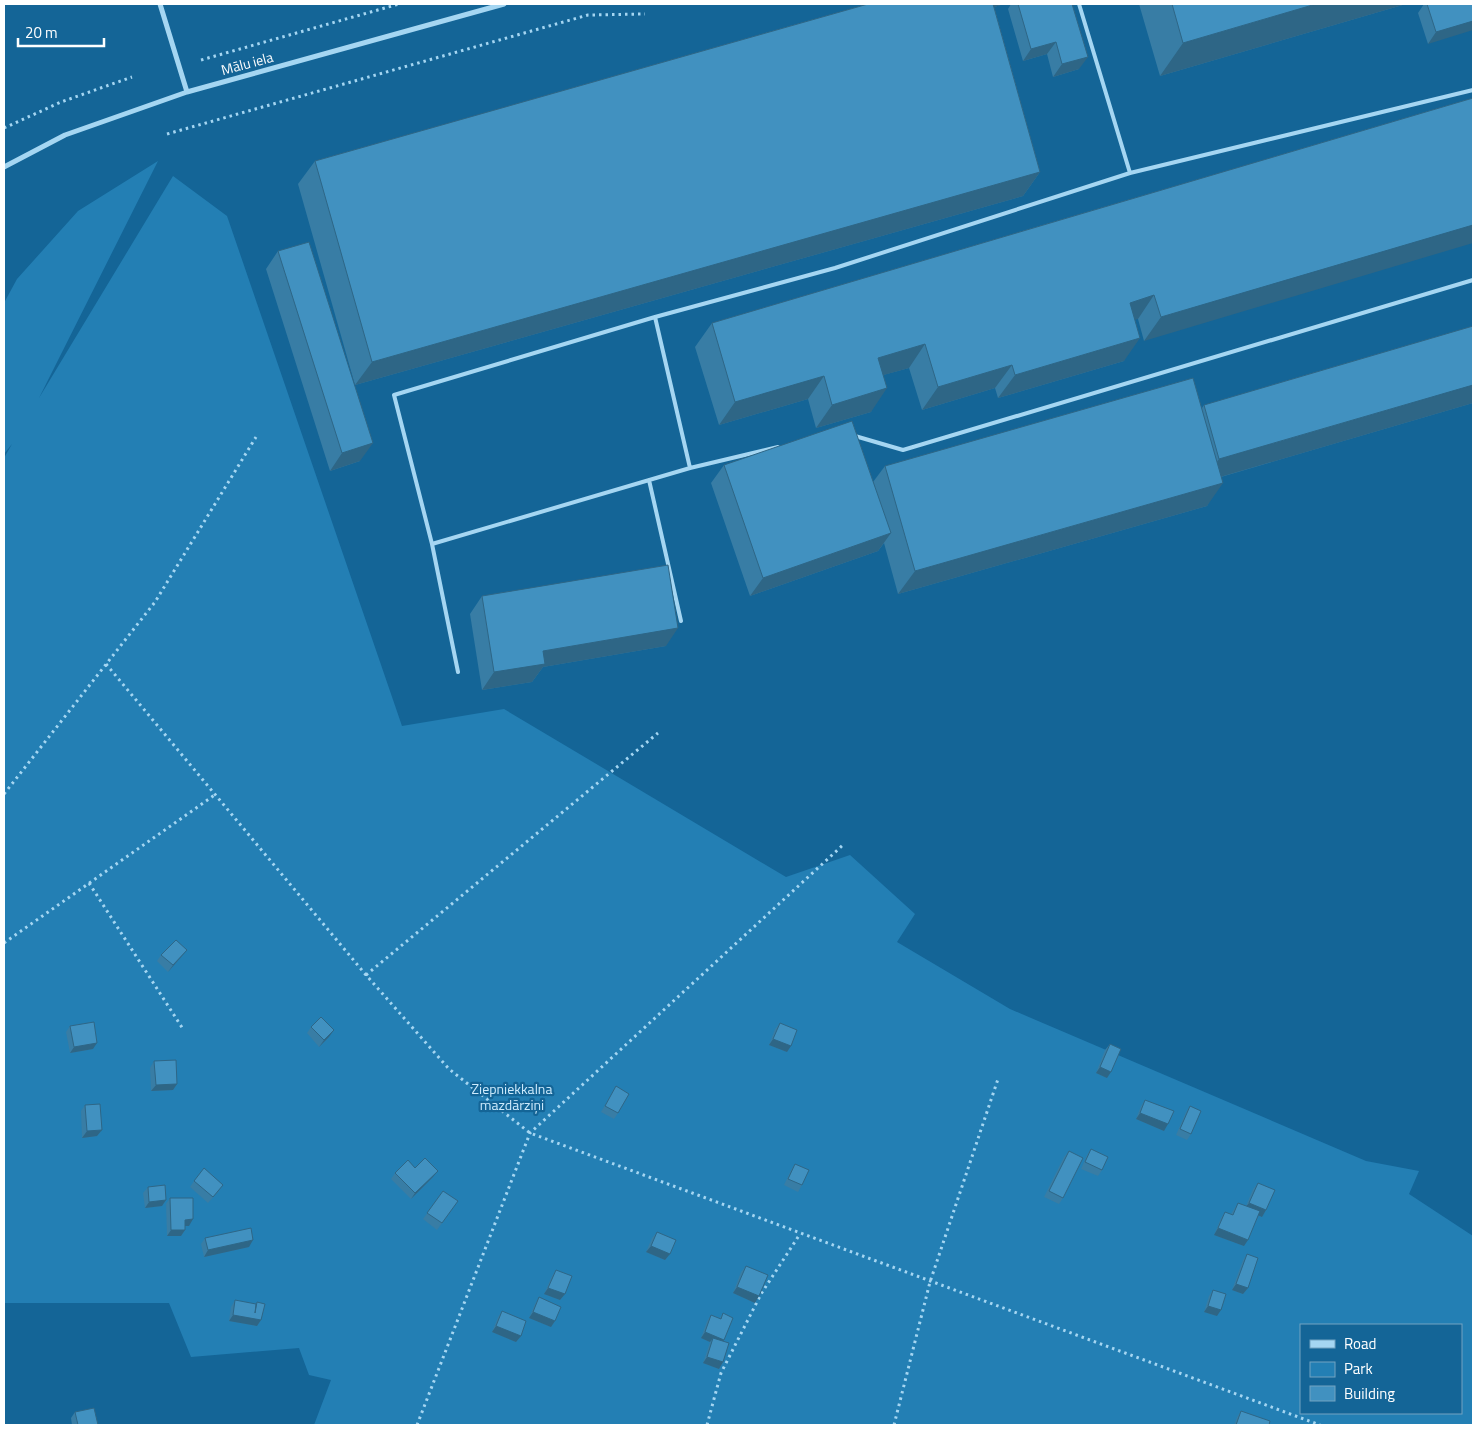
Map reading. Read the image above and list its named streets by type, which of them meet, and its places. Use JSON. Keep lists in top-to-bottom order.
{
  "streets": {
    "street": ["Mālu iela"]
  },
  "parks": ["Ziepniekkalna mazdārziņi"],
  "legend": ["Road", "Park", "Building"],
  "scale_bar": "20 m"
}
